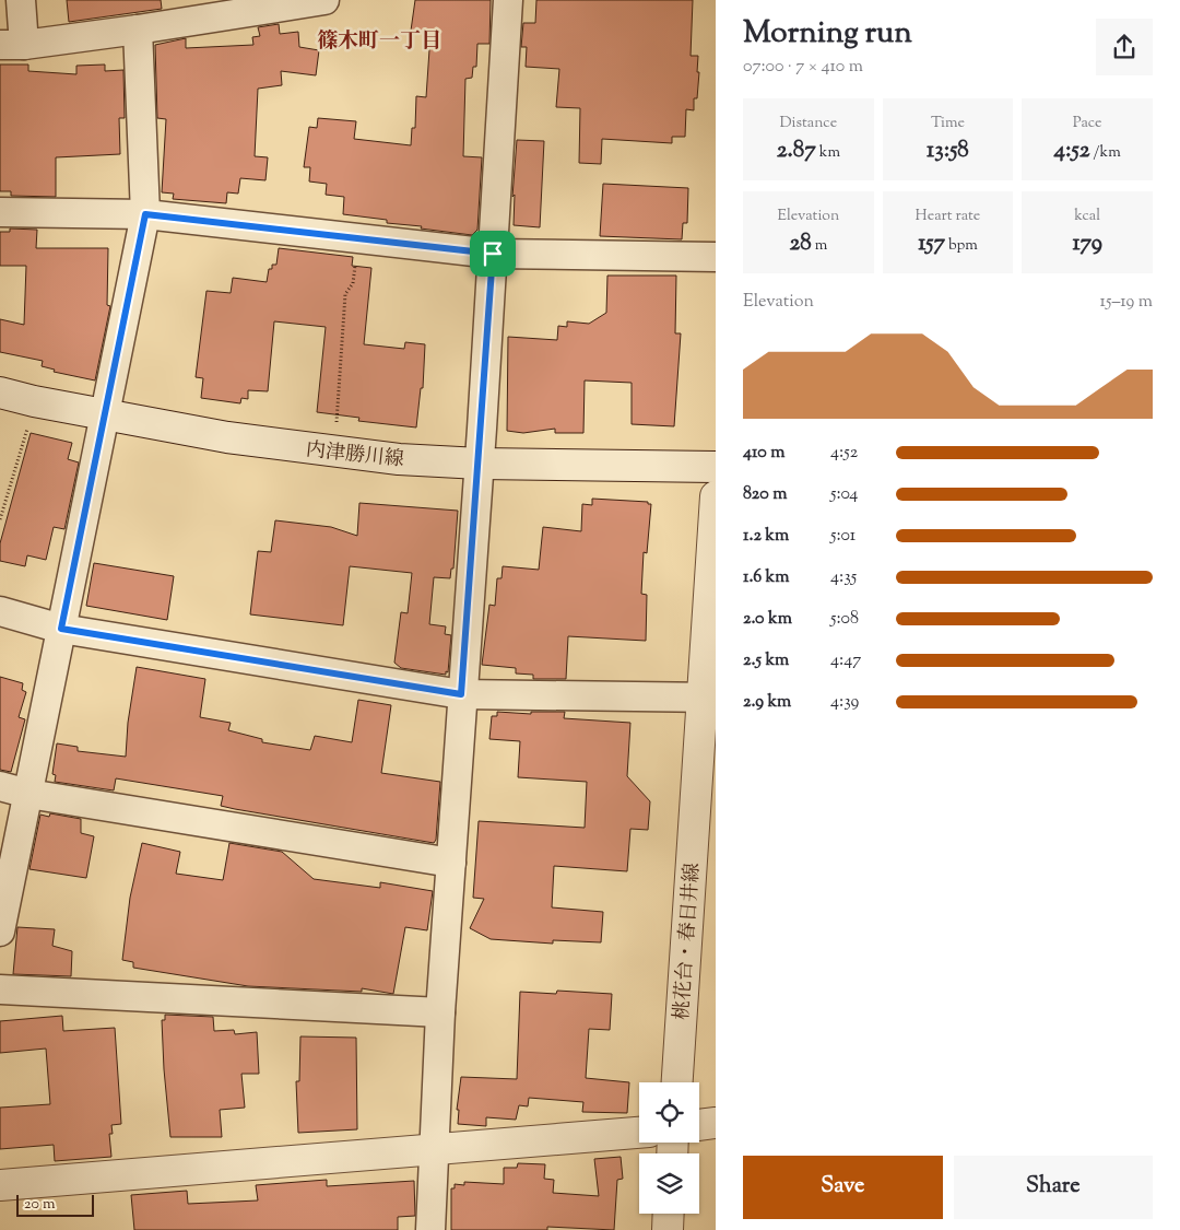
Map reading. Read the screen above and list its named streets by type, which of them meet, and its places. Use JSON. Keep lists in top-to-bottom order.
{
  "streets": {
    "street": ["内津勝川線", "桃花台・春日井線"]
  },
  "districts": ["篠木町一丁目"],
  "scale_bar": "20 m",
  "page": {
    "heading": ["Morning run", "07:00 · 7 × 410 m"],
    "stats": [
      ["Distance", "2.87 km"],
      ["Time", "13:58"],
      ["Pace", "4:52 /km"],
      ["Elevation", "28 m"],
      ["Heart rate", "157 bpm"],
      ["kcal", "179"]
    ],
    "chart": ["Elevation", "15–19 m"],
    "list": [
      {
        "name": "410 m",
        "note": "4:52"
      },
      {
        "name": "820 m",
        "note": "5:04"
      },
      {
        "name": "1.2 km",
        "note": "5:01"
      },
      {
        "name": "1.6 km",
        "note": "4:35"
      },
      {
        "name": "2.0 km",
        "note": "5:08"
      },
      {
        "name": "2.5 km",
        "note": "4:47"
      },
      {
        "name": "2.9 km",
        "note": "4:39"
      }
    ],
    "buttons": ["Save", "Share"],
    "scale": "20 m"
  }
}
